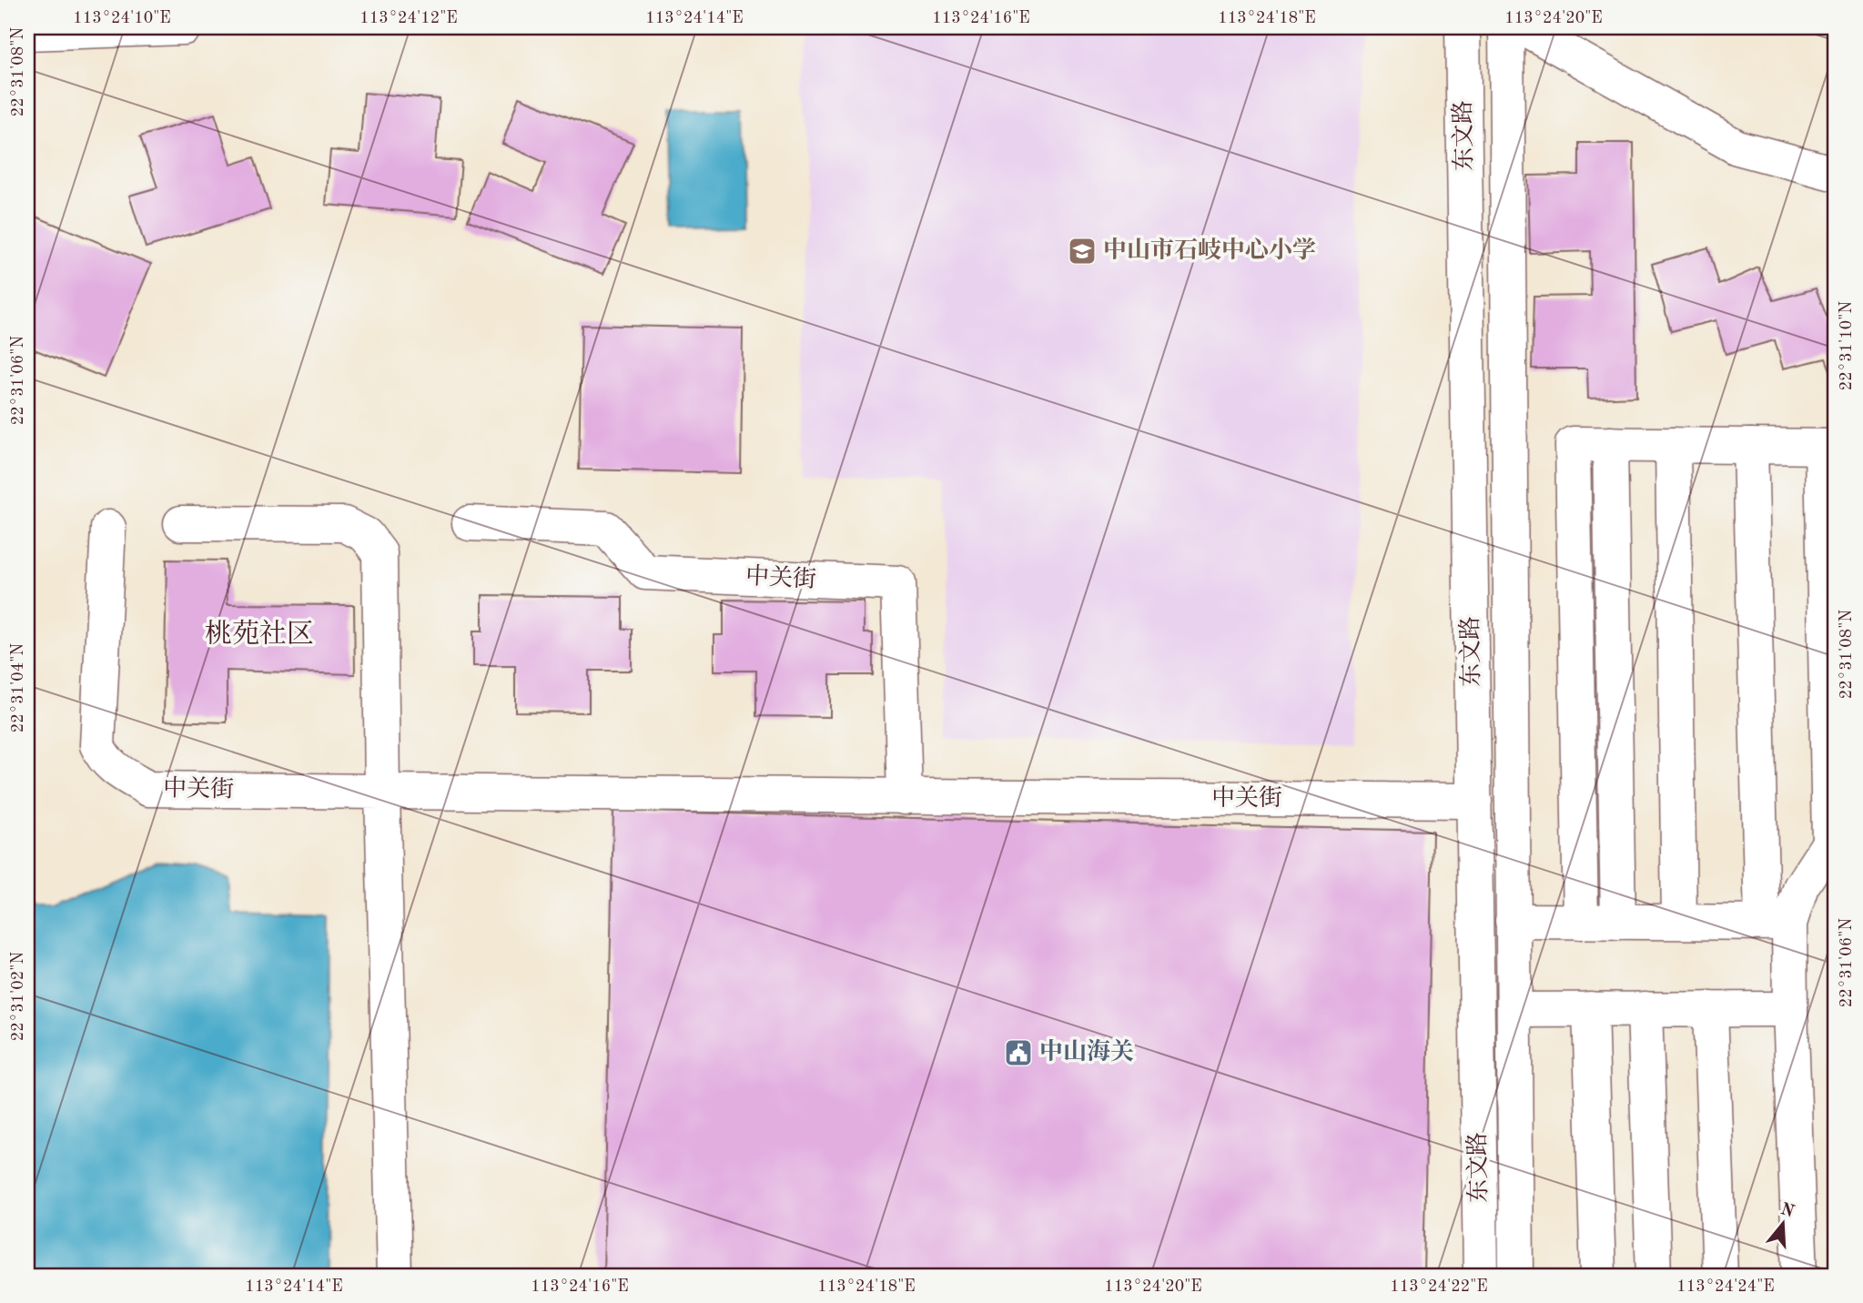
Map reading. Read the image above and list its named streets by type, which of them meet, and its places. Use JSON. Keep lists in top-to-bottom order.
{
  "streets": {
    "street": ["东文路", "中关街"]
  },
  "crossings": [
    ["东文路", "中关街"]
  ],
  "districts": ["桃苑社区"],
  "places": {
    "school or university": ["中山市石岐中心小学"],
    "public building": ["中山海关"]
  },
  "north": "top",
  "coordinates": [
    "113°24'10\"E",
    "113°24'12\"E",
    "113°24'14\"E",
    "113°24'16\"E",
    "113°24'18\"E",
    "113°24'20\"E",
    "22°31'08\"N",
    "22°31'10\"N",
    "22°31'06\"N",
    "22°31'04\"N",
    "22°31'02\"N",
    "113°24'22\"E",
    "113°24'24\"E"
  ]
}
